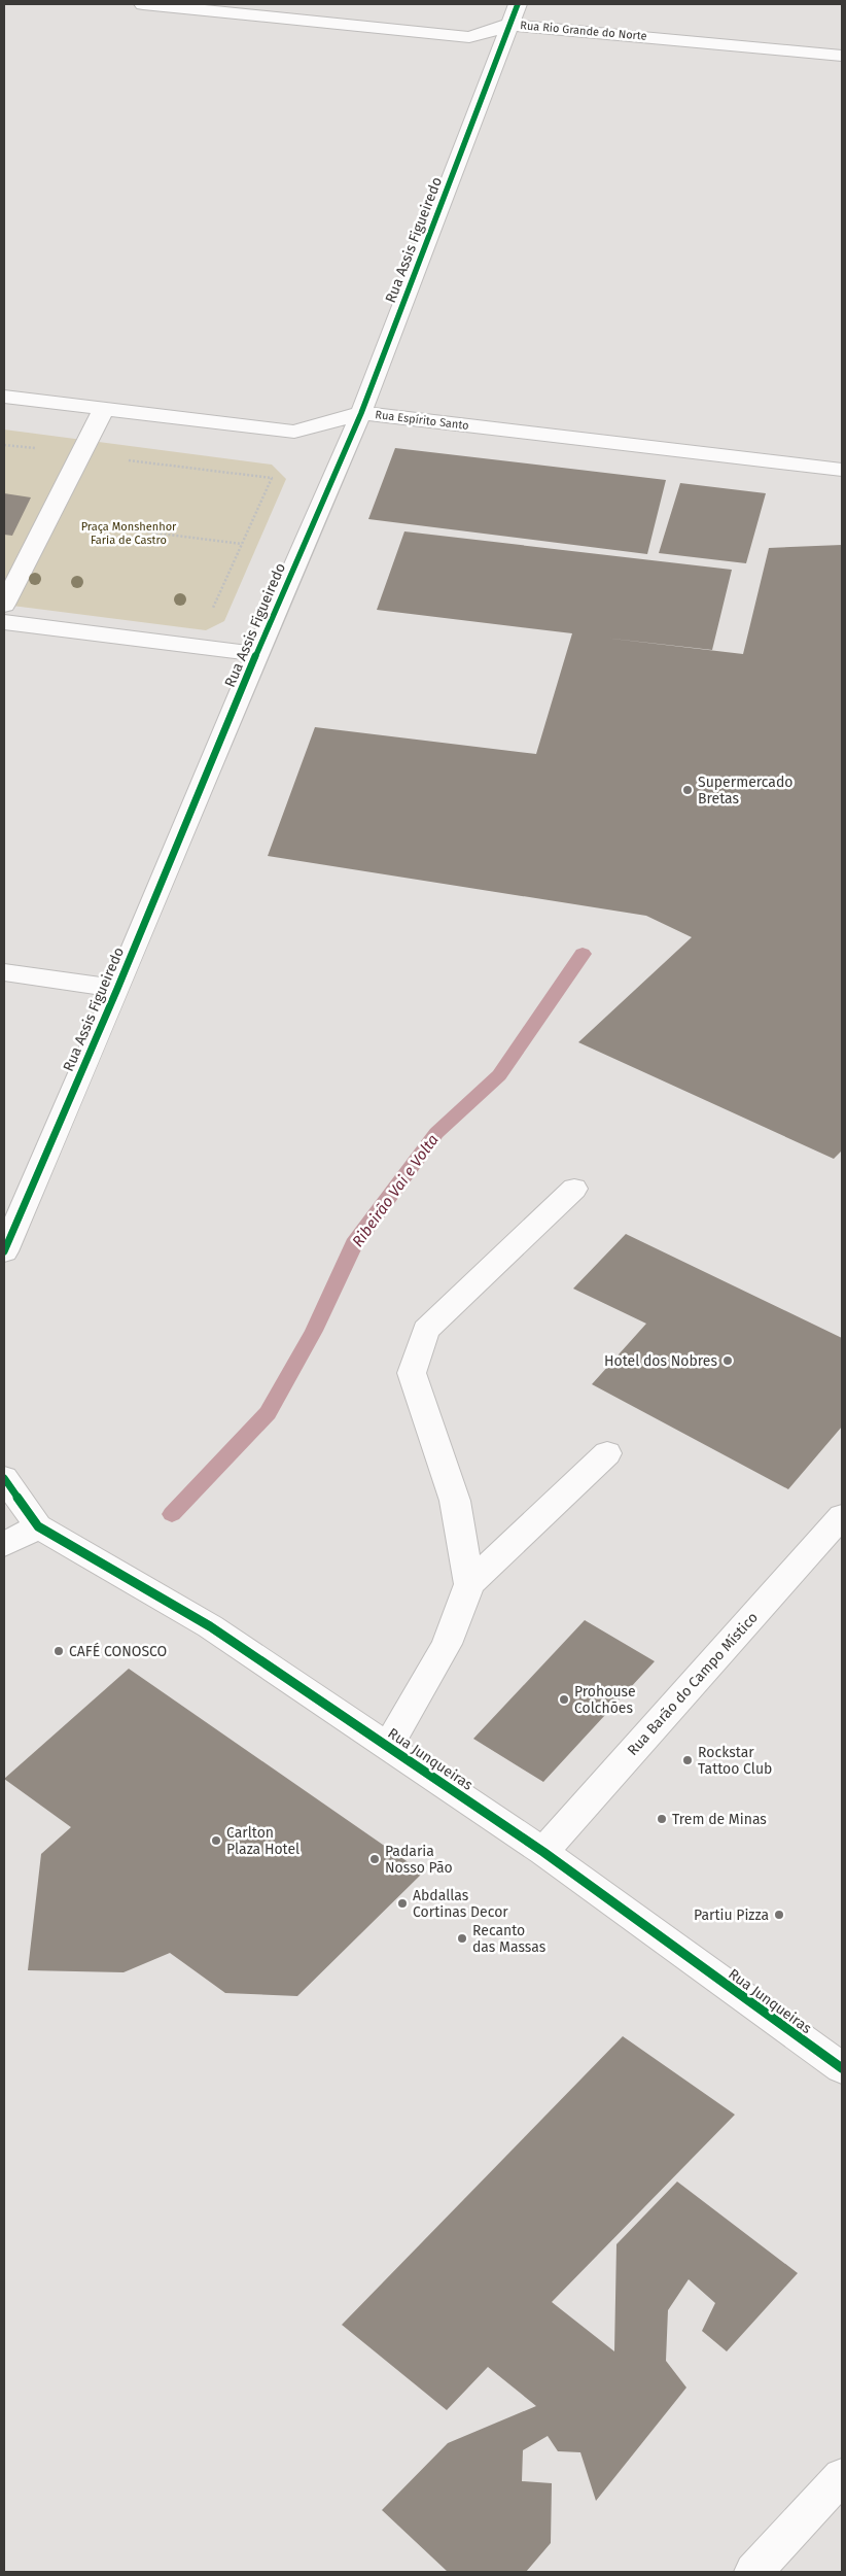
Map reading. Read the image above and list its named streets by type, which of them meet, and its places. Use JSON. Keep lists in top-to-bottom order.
{
  "streets": {
    "street": [
      "Rua Rio Grande do Norte",
      "Rua Assis Figueiredo",
      "Rua Espírito Santo",
      "Rua Barão do Campo Místico",
      "Rua Junqueiras"
    ]
  },
  "crossings": [
    ["Rua Rio Grande do Norte", "Rua Assis Figueiredo"],
    ["Rua Assis Figueiredo", "Rua Espírito Santo"],
    ["Rua Barão do Campo Místico", "Rua Junqueiras"]
  ],
  "water": ["Ribeirão Vai e Volta"],
  "parks": ["Praça Monshenhor Faria de Castro"],
  "places": [
    "Supermercado Bretas",
    "Hotel dos Nobres",
    "CAFÉ CONOSCO",
    "Prohouse Colchões",
    "Rockstar Tattoo Club",
    "Trem de Minas",
    "Carlton Plaza Hotel",
    "Padaria Nosso Pão",
    "Abdallas Cortinas Decor",
    "Partiu Pizza",
    "Recanto das Massas"
  ]
}
